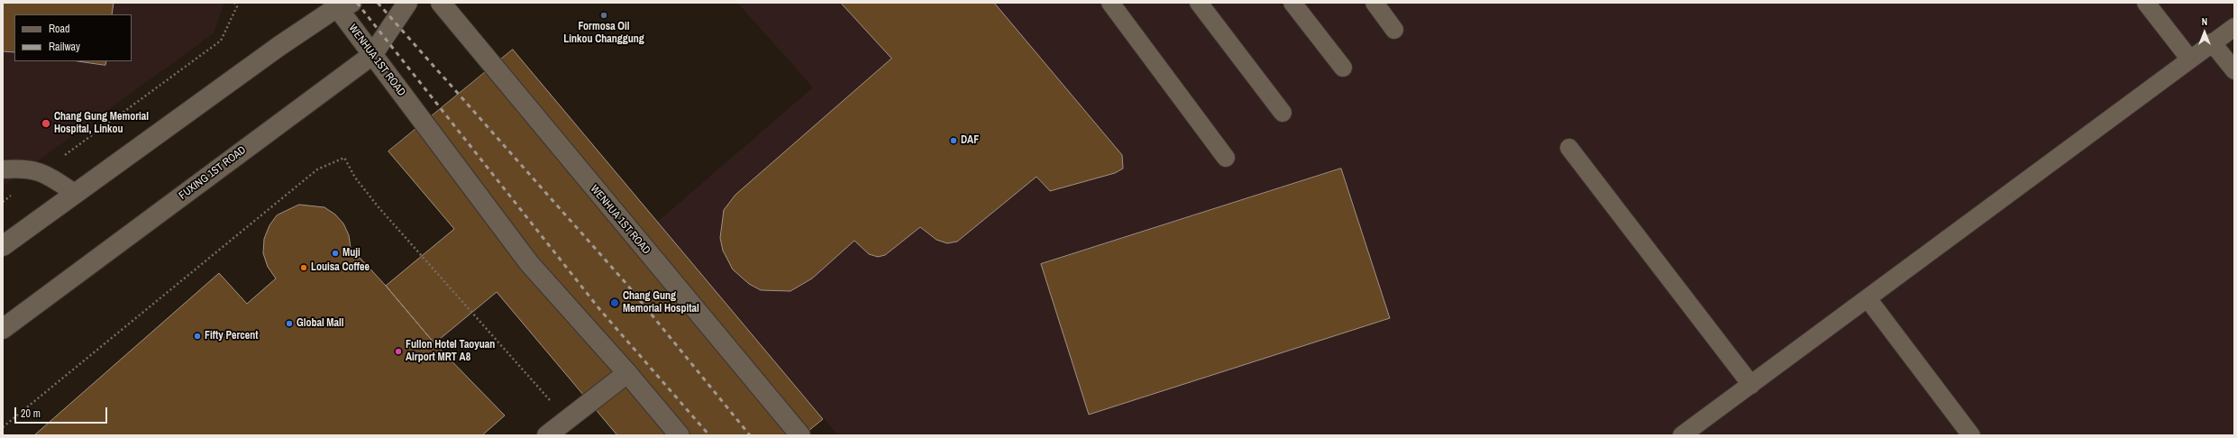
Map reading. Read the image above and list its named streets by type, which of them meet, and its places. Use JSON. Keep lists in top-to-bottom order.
{
  "streets": {
    "street": ["WENHUA 1ST ROAD", "FUXING 1ST ROAD"]
  },
  "crossings": [
    ["WENHUA 1ST ROAD", "FUXING 1ST ROAD"]
  ],
  "places": [
    "Formosa Oil Linkou Changgung",
    "Chang Gung Memorial Hospital, Linkou",
    "DAF",
    "Muji",
    "Louisa Coffee",
    "Chang Gung Memorial Hospital",
    "Global Mall",
    "Fifty Percent",
    "Fullon Hotel Taoyuan Airport MRT A8"
  ],
  "legend": ["Road", "Railway"],
  "scale_bar": "20 m",
  "north": "top"
}
